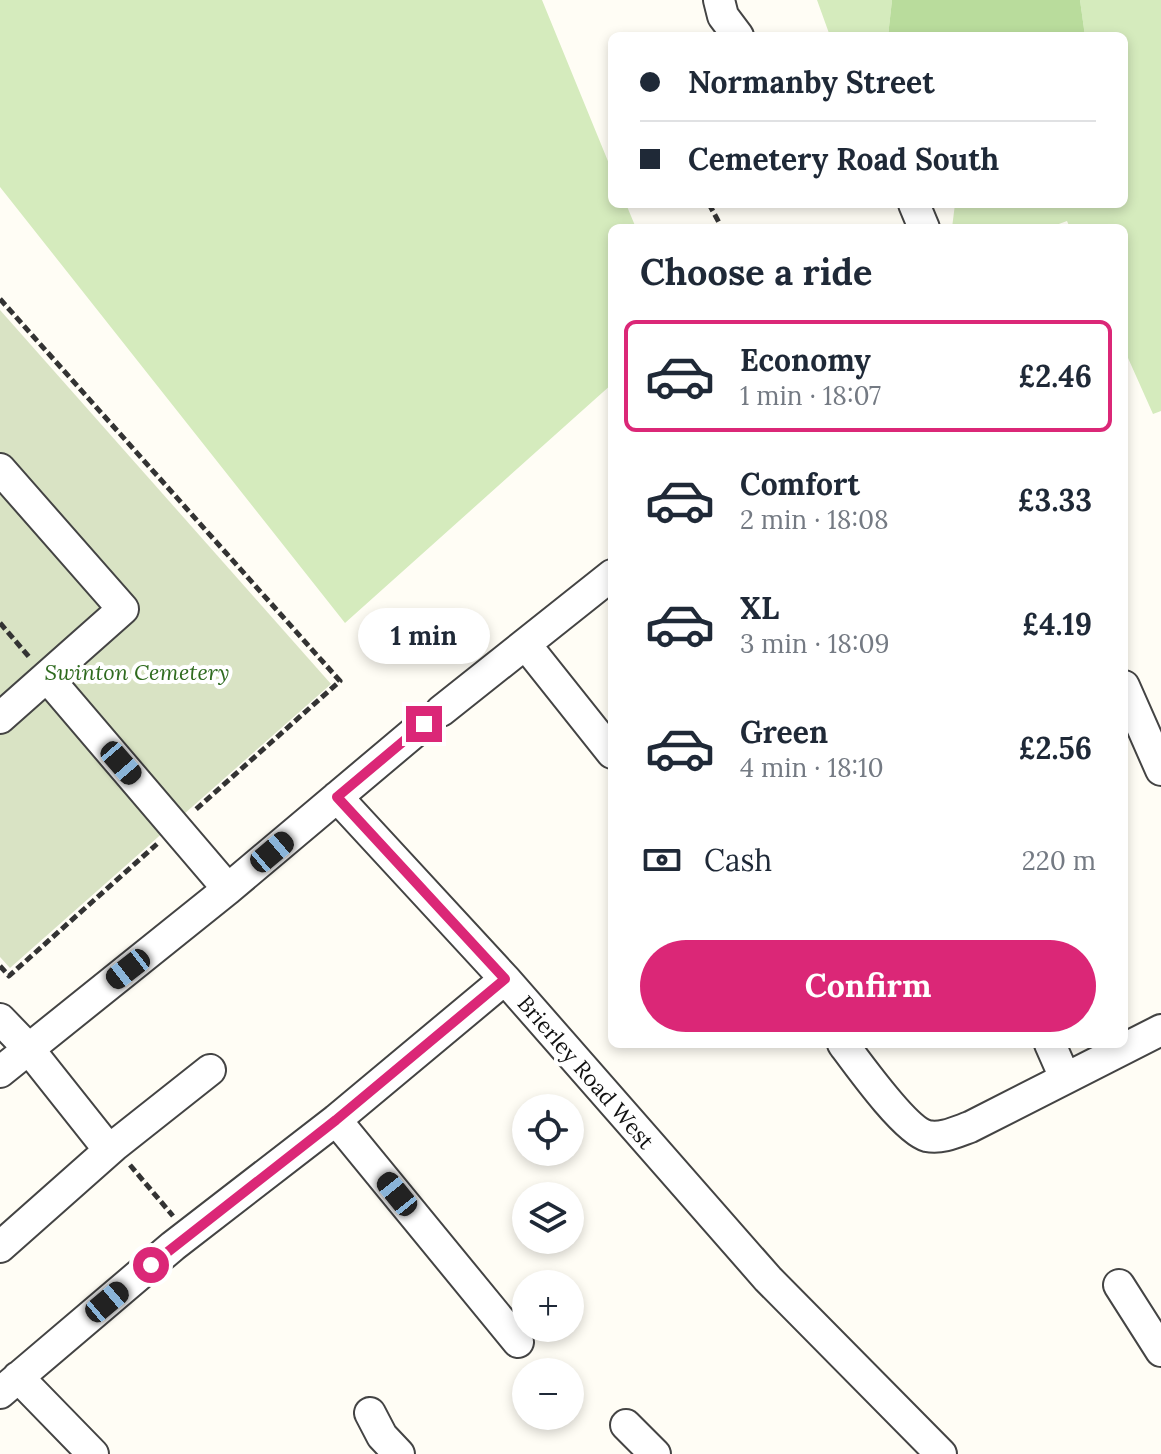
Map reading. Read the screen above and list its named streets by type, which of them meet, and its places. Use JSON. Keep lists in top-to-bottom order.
{
  "streets": {
    "street": ["Brierley Road West"]
  },
  "parks": ["Swinton Cemetery"],
  "page": {
    "banner": ["Normanby Street", "Cemetery Road South"],
    "heading": "Choose a ride",
    "list": [
      {
        "name": "Economy",
        "note": "1 min · 18:07",
        "value": "£2.46"
      },
      {
        "name": "Comfort",
        "note": "2 min · 18:08",
        "value": "£3.33"
      },
      {
        "name": "XL",
        "note": "3 min · 18:09",
        "value": "£4.19"
      },
      {
        "name": "Green",
        "note": "4 min · 18:10",
        "value": "£2.56"
      }
    ],
    "bubble": "1 min",
    "pay": ["Cash", "220 m"],
    "buttons": "Confirm",
    "map_buttons": ["+", "−"]
  }
}
